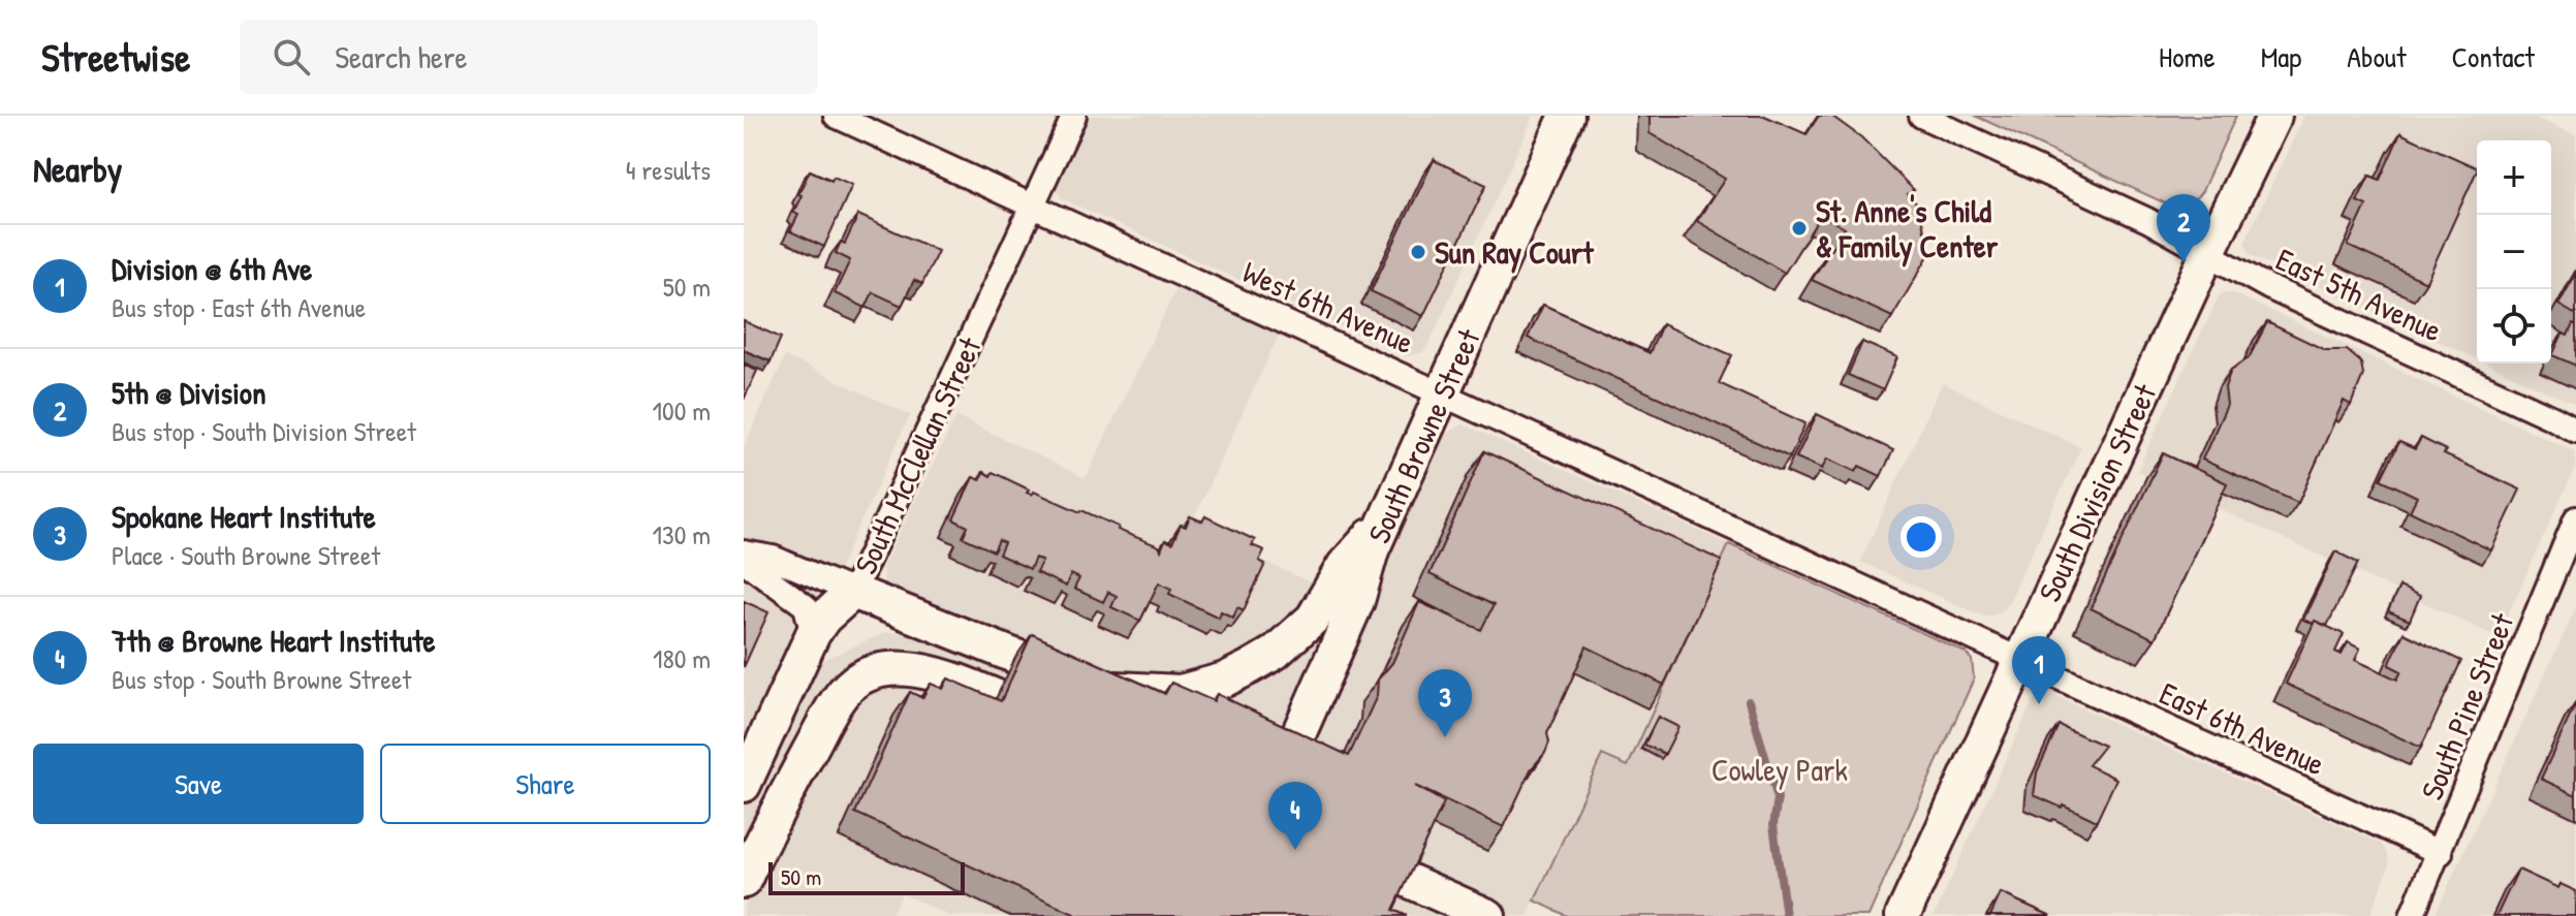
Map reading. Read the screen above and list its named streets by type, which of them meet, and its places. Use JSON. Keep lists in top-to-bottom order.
{
  "streets": {
    "street": [
      "East 5th Avenue",
      "West 6th Avenue",
      "South Browne Street",
      "South McClellan Street",
      "South Division Street",
      "South Pine Street",
      "East 6th Avenue"
    ]
  },
  "crossings": [
    ["East 5th Avenue", "South Division Street"],
    ["West 6th Avenue", "South Browne Street"],
    ["West 6th Avenue", "South McClellan Street"],
    ["West 6th Avenue", "South Division Street"],
    ["West 6th Avenue", "East 6th Avenue"],
    ["South Division Street", "East 6th Avenue"],
    ["South Pine Street", "East 6th Avenue"]
  ],
  "parks": ["Cowley Park"],
  "places": ["St. Anne's Child & Family Center", "Sun Ray Court"],
  "scale_bar": "50 m",
  "page": {
    "header": "Streetwise",
    "search": "Search here",
    "nav": [
      "Home",
      "Map",
      "About",
      "Contact"
    ],
    "heading": ["Nearby", "4 results"],
    "map_buttons": ["+", "−"],
    "pins": [
      "2",
      "1",
      "3",
      "4"
    ],
    "list": [
      {
        "mark": "1",
        "name": "Division @ 6th Ave",
        "note": "Bus stop · East 6th Avenue",
        "value": "50 m"
      },
      {
        "mark": "2",
        "name": "5th @ Division",
        "note": "Bus stop · South Division Street",
        "value": "100 m"
      },
      {
        "mark": "3",
        "name": "Spokane Heart Institute",
        "note": "Place · South Browne Street",
        "value": "130 m"
      },
      {
        "mark": "4",
        "name": "7th @ Browne Heart Institute",
        "note": "Bus stop · South Browne Street",
        "value": "180 m"
      }
    ],
    "buttons": ["Save", "Share"],
    "scale": "50 m"
  }
}
